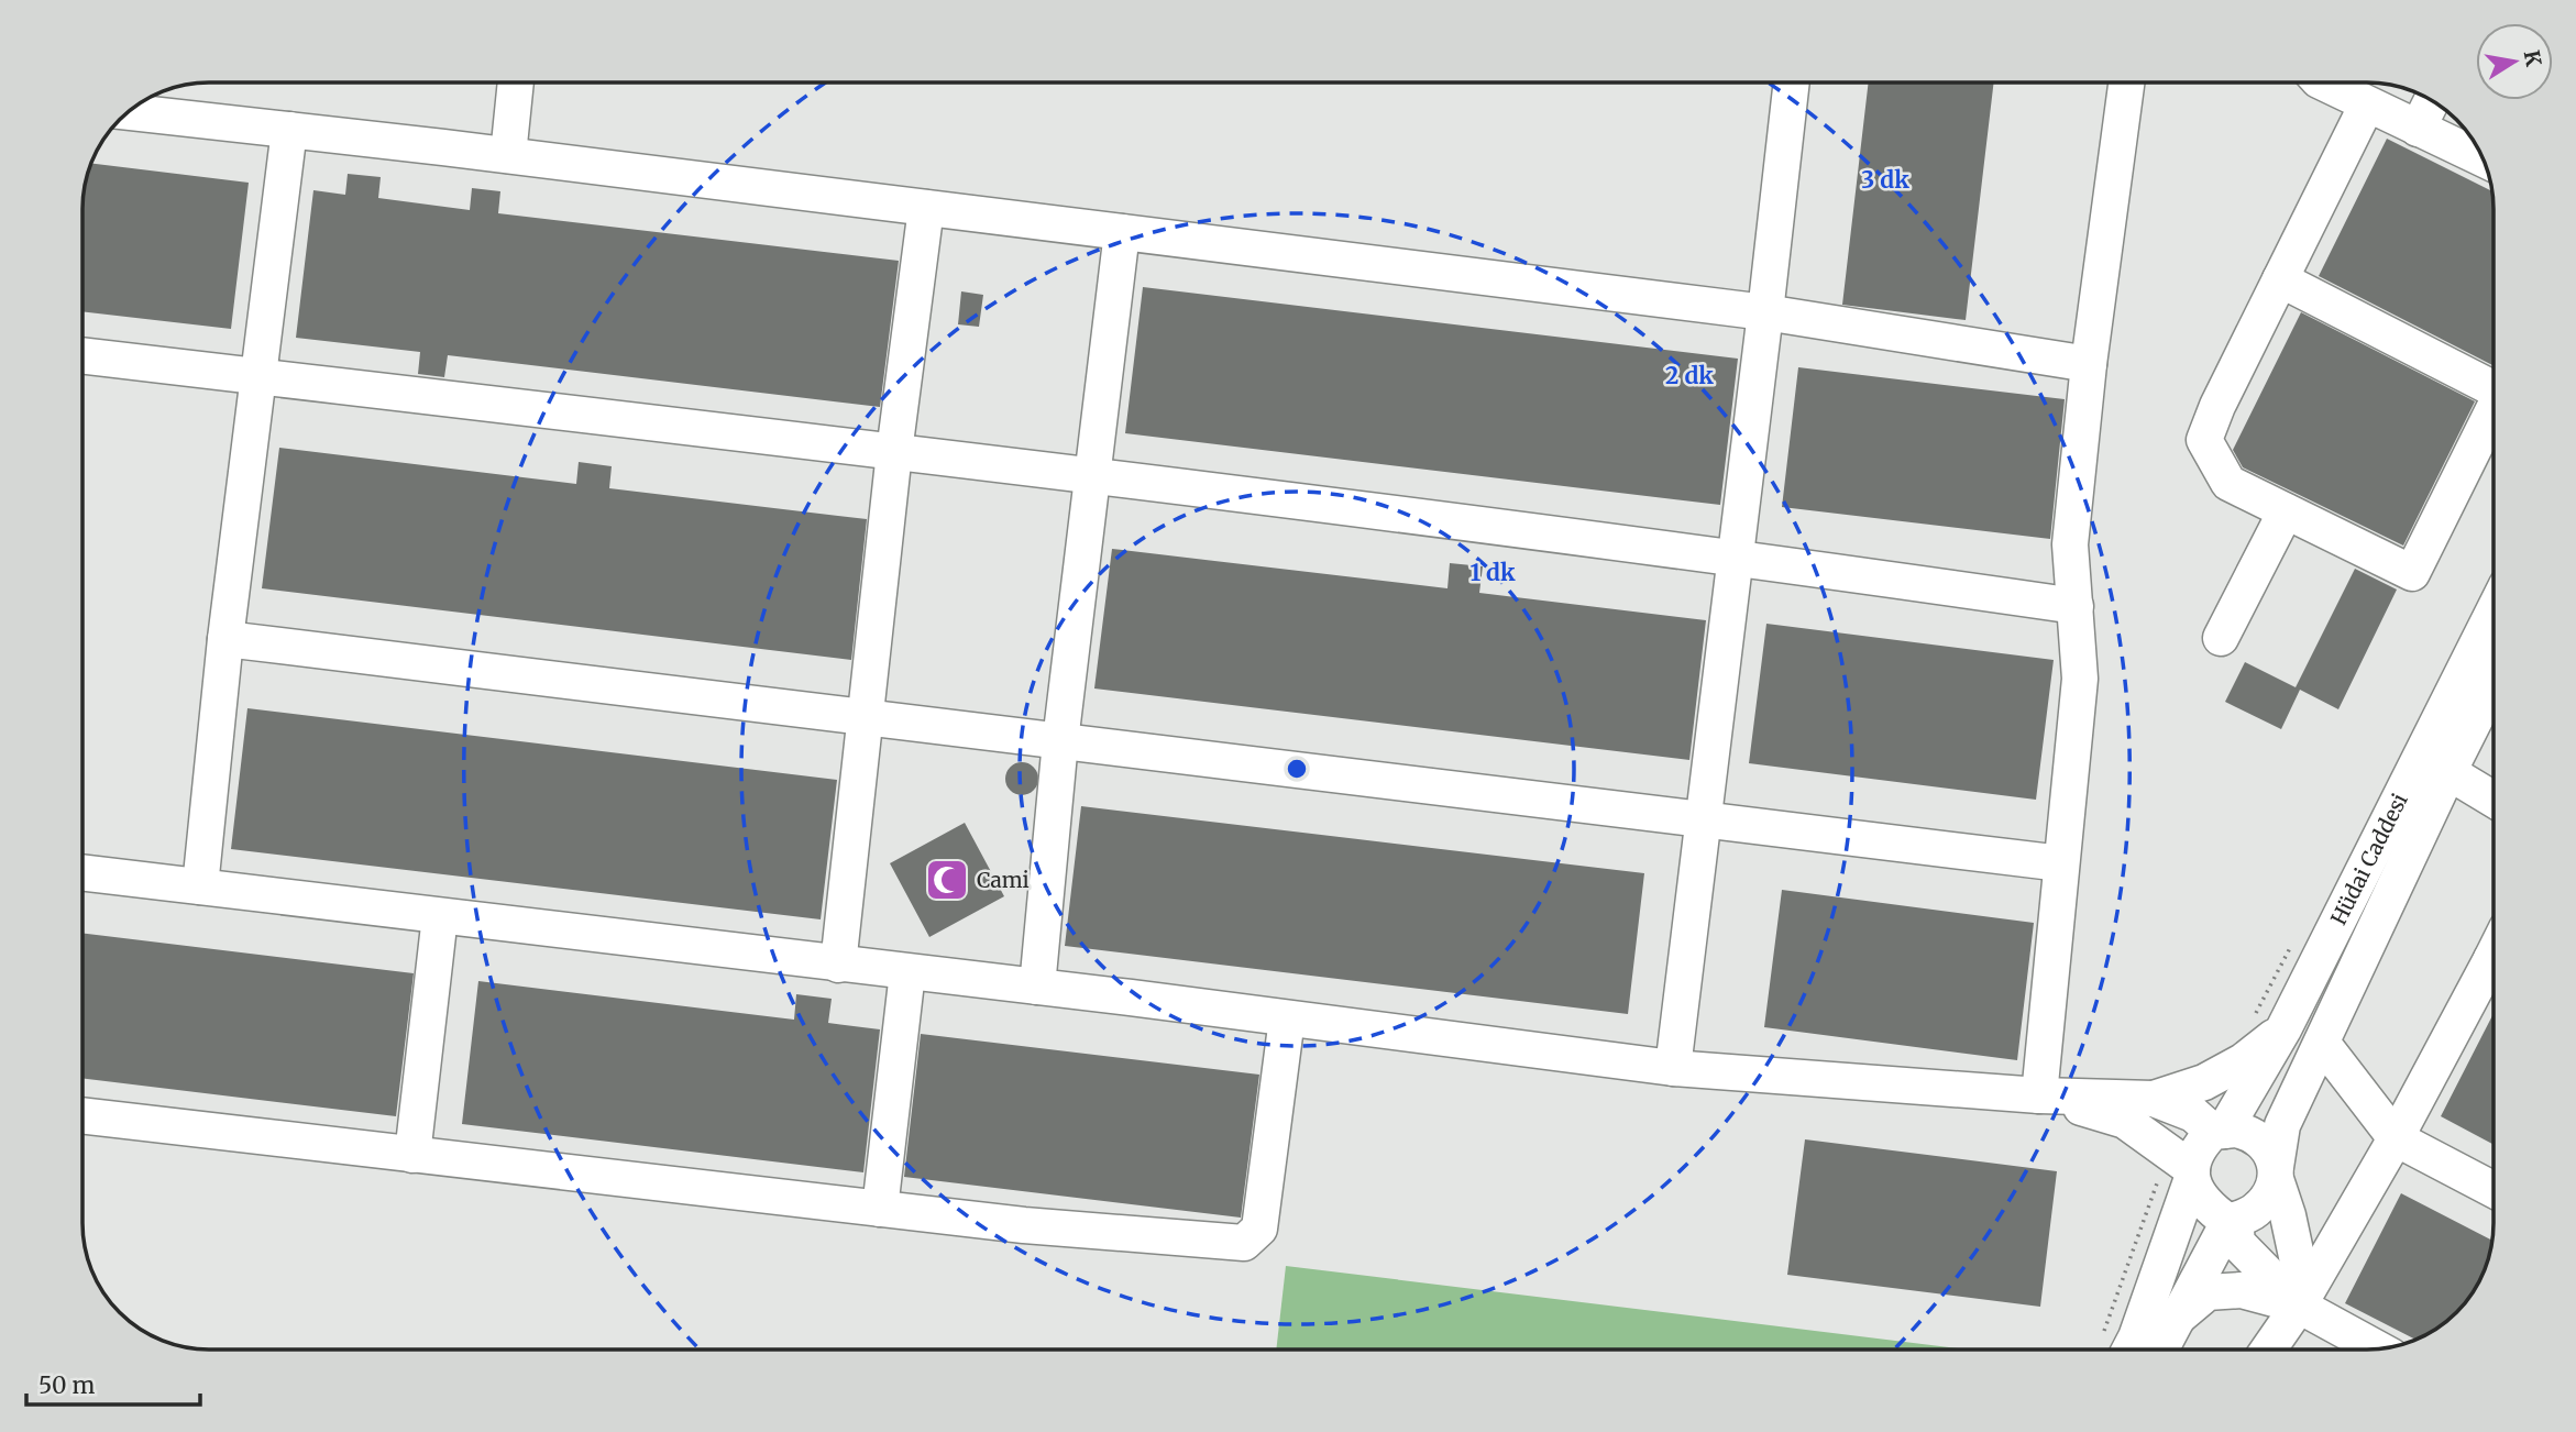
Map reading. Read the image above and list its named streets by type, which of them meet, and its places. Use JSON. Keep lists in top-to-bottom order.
{
  "streets": {
    "street": ["Hüdai Caddesi"]
  },
  "places": {
    "mosque": ["Cami"]
  },
  "scale_bar": "50 m",
  "north": "right",
  "rings": ["3 dk", "2 dk", "1 dk"]
}
